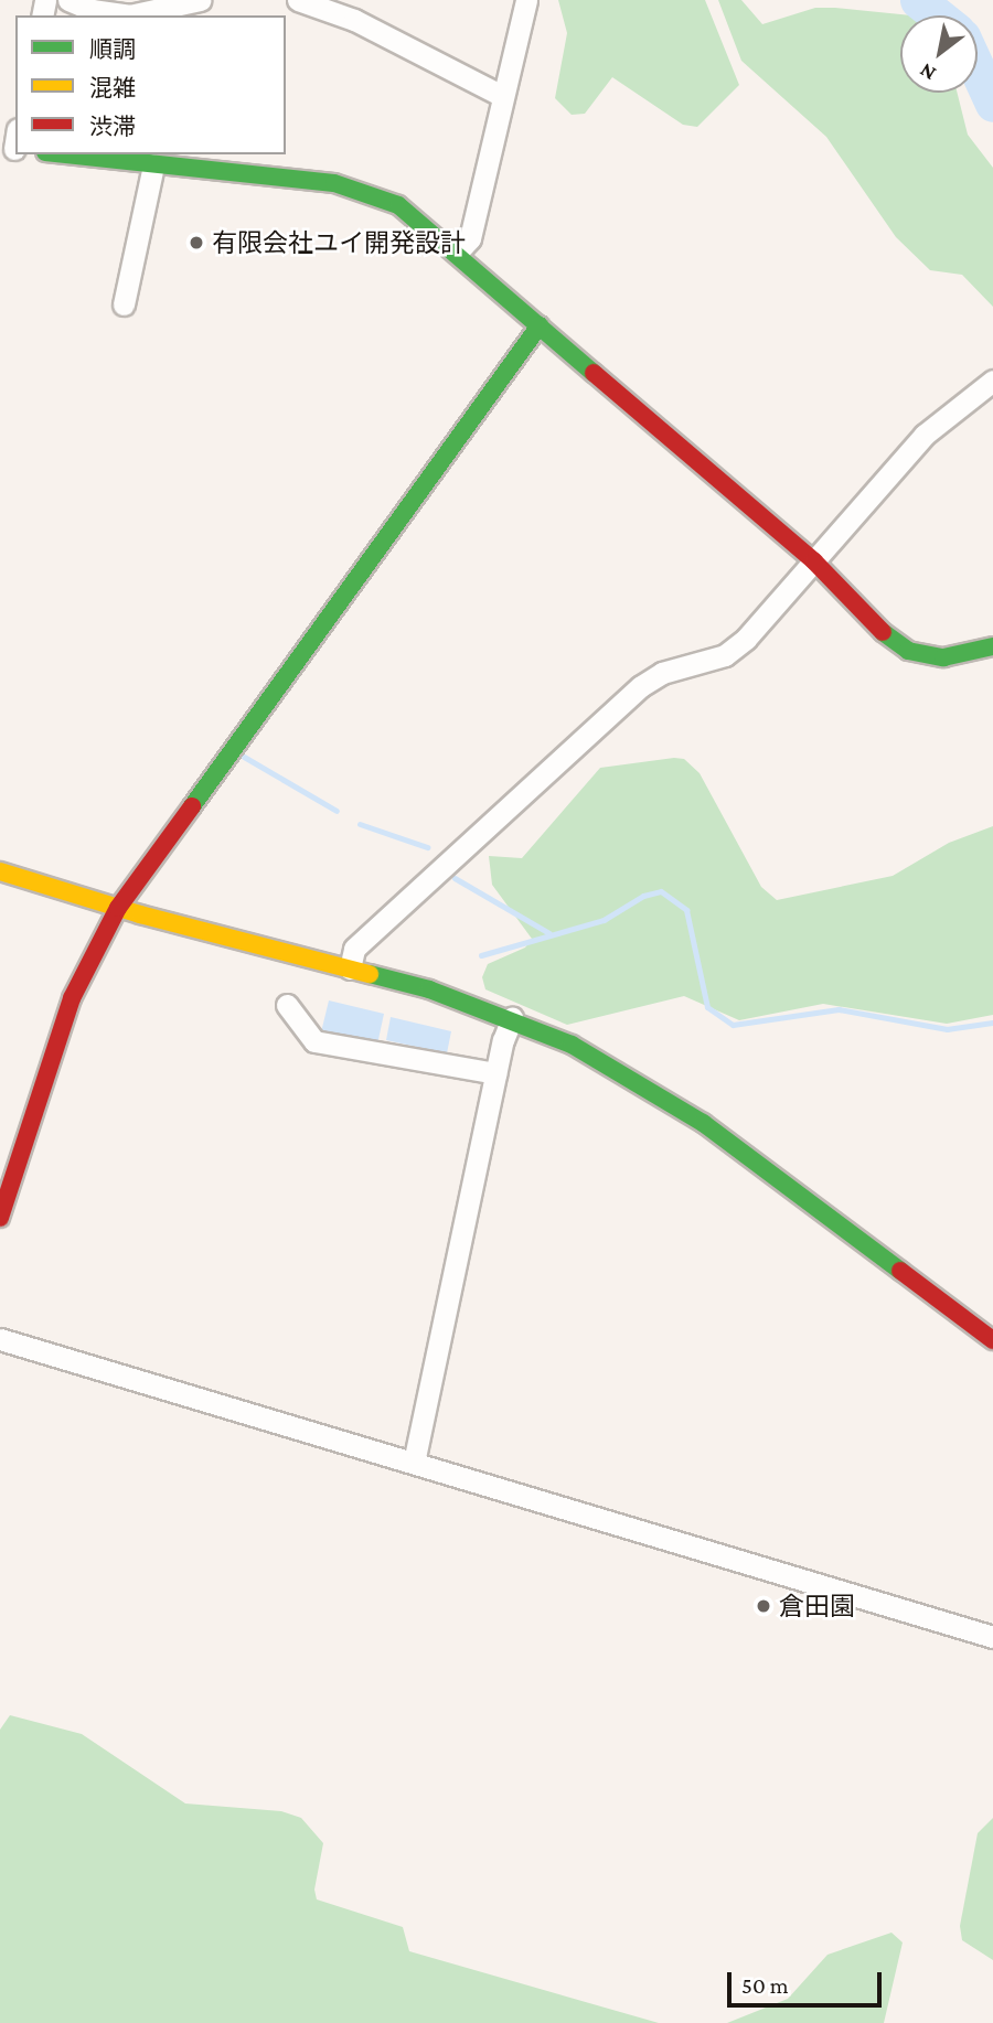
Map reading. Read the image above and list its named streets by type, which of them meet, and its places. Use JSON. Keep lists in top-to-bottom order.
{
  "places": ["有限会社ユイ開発設計", "倉田園"],
  "legend": ["順調", "混雑", "渋滞"],
  "scale_bar": "50 m",
  "north": "bottom left"
}
